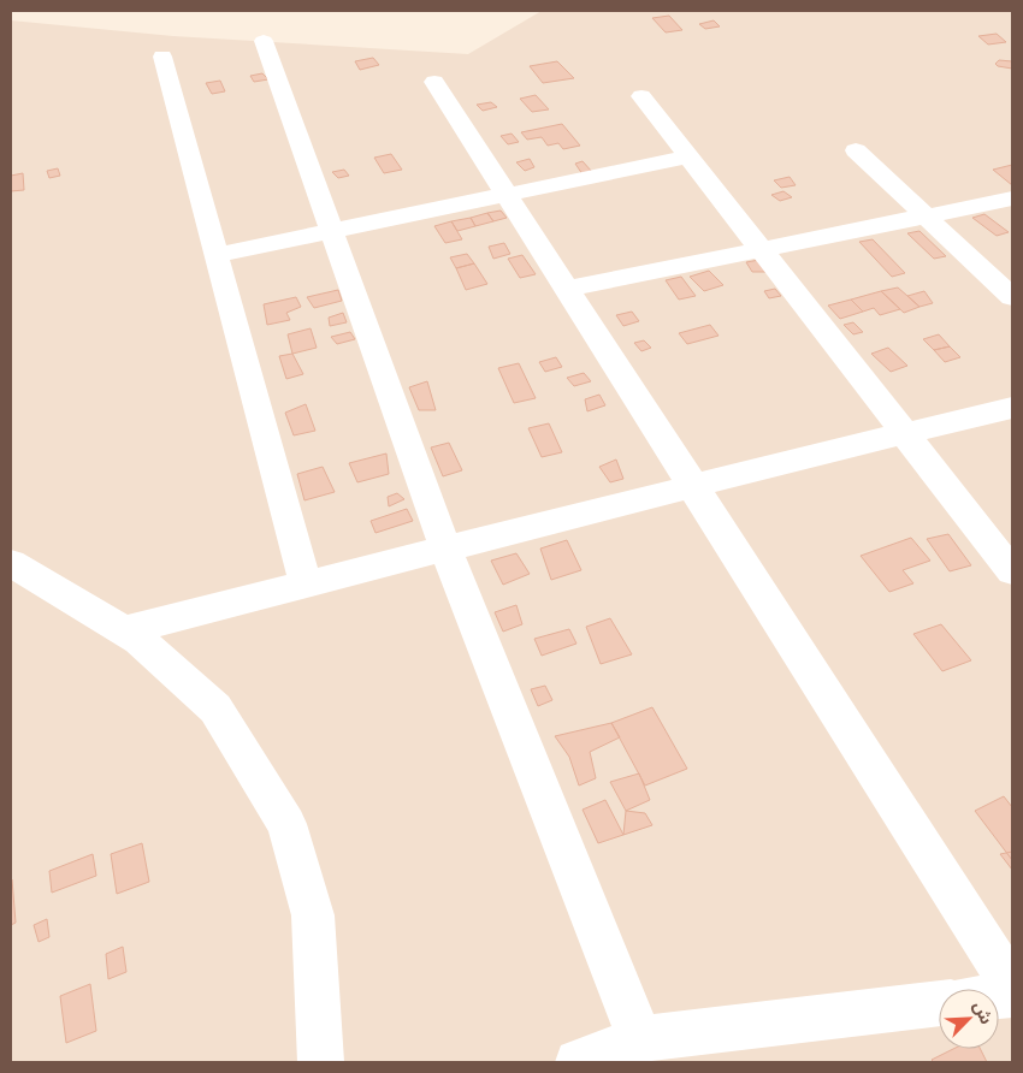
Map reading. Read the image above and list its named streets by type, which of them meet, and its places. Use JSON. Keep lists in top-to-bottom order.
{
  "north": "top right"
}
